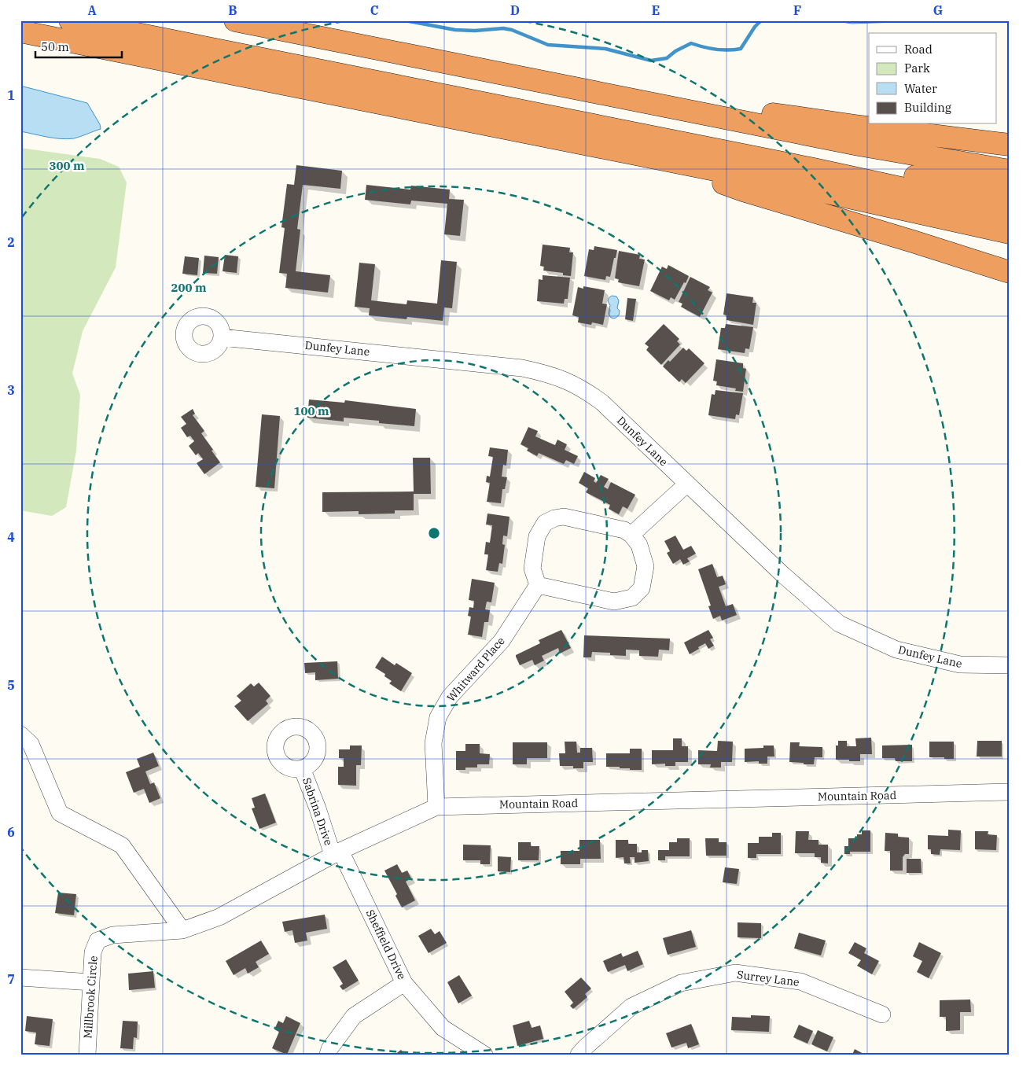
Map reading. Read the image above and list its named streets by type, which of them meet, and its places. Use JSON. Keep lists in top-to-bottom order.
{
  "streets": {
    "street": [
      "Dunfey Lane",
      "Whitward Place",
      "Mountain Road",
      "Sabrina Drive",
      "Sheffield Drive",
      "Surrey Lane",
      "Millbrook Circle"
    ]
  },
  "crossings": [
    ["Whitward Place", "Mountain Road"],
    ["Mountain Road", "Sabrina Drive"],
    ["Mountain Road", "Sheffield Drive"],
    ["Mountain Road", "Millbrook Circle"],
    ["Sabrina Drive", "Sheffield Drive"]
  ],
  "legend": [
    "Road",
    "Park",
    "Water",
    "Building"
  ],
  "scale_bar": "50 m",
  "grid": {
    "columns": [
      "A",
      "B",
      "C",
      "D",
      "E",
      "F",
      "G"
    ],
    "rows": [
      "1",
      "2",
      "3",
      "4",
      "5",
      "6",
      "7"
    ]
  },
  "rings": ["300 m", "200 m", "100 m"]
}
